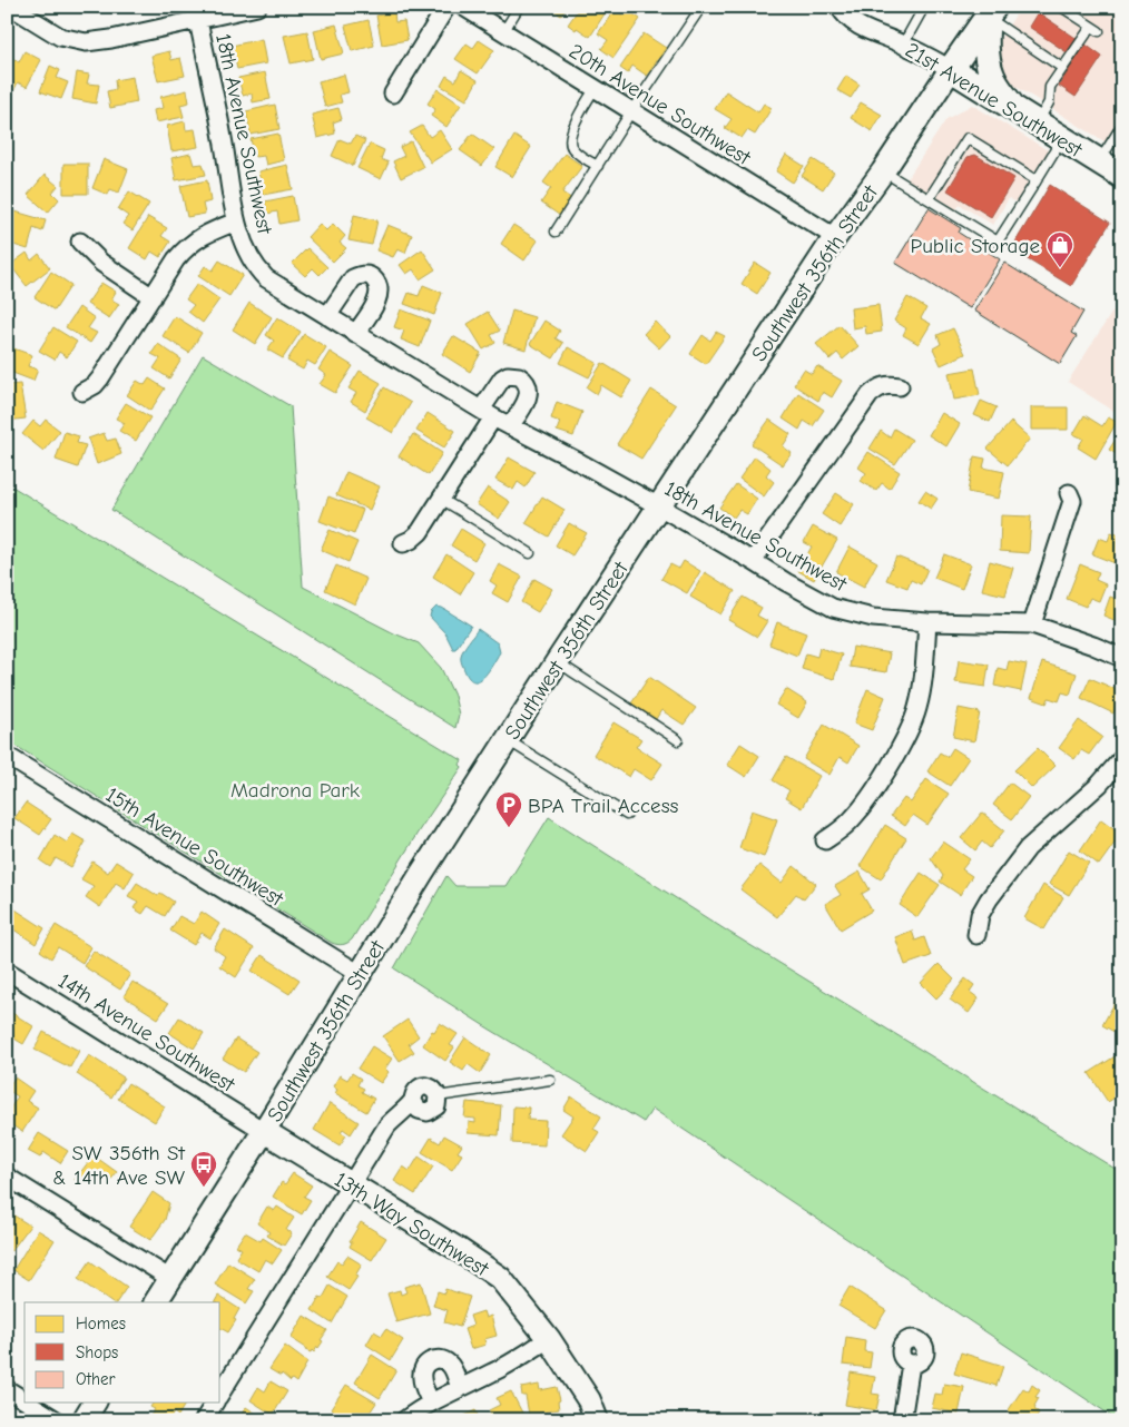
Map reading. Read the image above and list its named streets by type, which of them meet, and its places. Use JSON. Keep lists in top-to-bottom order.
{
  "streets": {
    "main road": ["21st Avenue Southwest", "Southwest 356th Street", "13th Way Southwest"],
    "street": [
      "20th Avenue Southwest",
      "18th Avenue Southwest",
      "15th Avenue Southwest",
      "14th Avenue Southwest"
    ]
  },
  "crossings": [
    ["21st Avenue Southwest", "Southwest 356th Street"],
    ["20th Avenue Southwest", "Southwest 356th Street"],
    ["18th Avenue Southwest", "Southwest 356th Street"],
    ["Southwest 356th Street", "15th Avenue Southwest"],
    ["Southwest 356th Street", "14th Avenue Southwest"],
    ["Southwest 356th Street", "13th Way Southwest"],
    ["14th Avenue Southwest", "13th Way Southwest"]
  ],
  "parks": ["Madrona Park"],
  "places": {
    "shop": ["Public Storage"],
    "parking": ["BPA Trail Access"],
    "bus stop": ["SW 356th St & 14th Ave SW"]
  },
  "legend": ["Homes", "Shops", "Other"]
}
